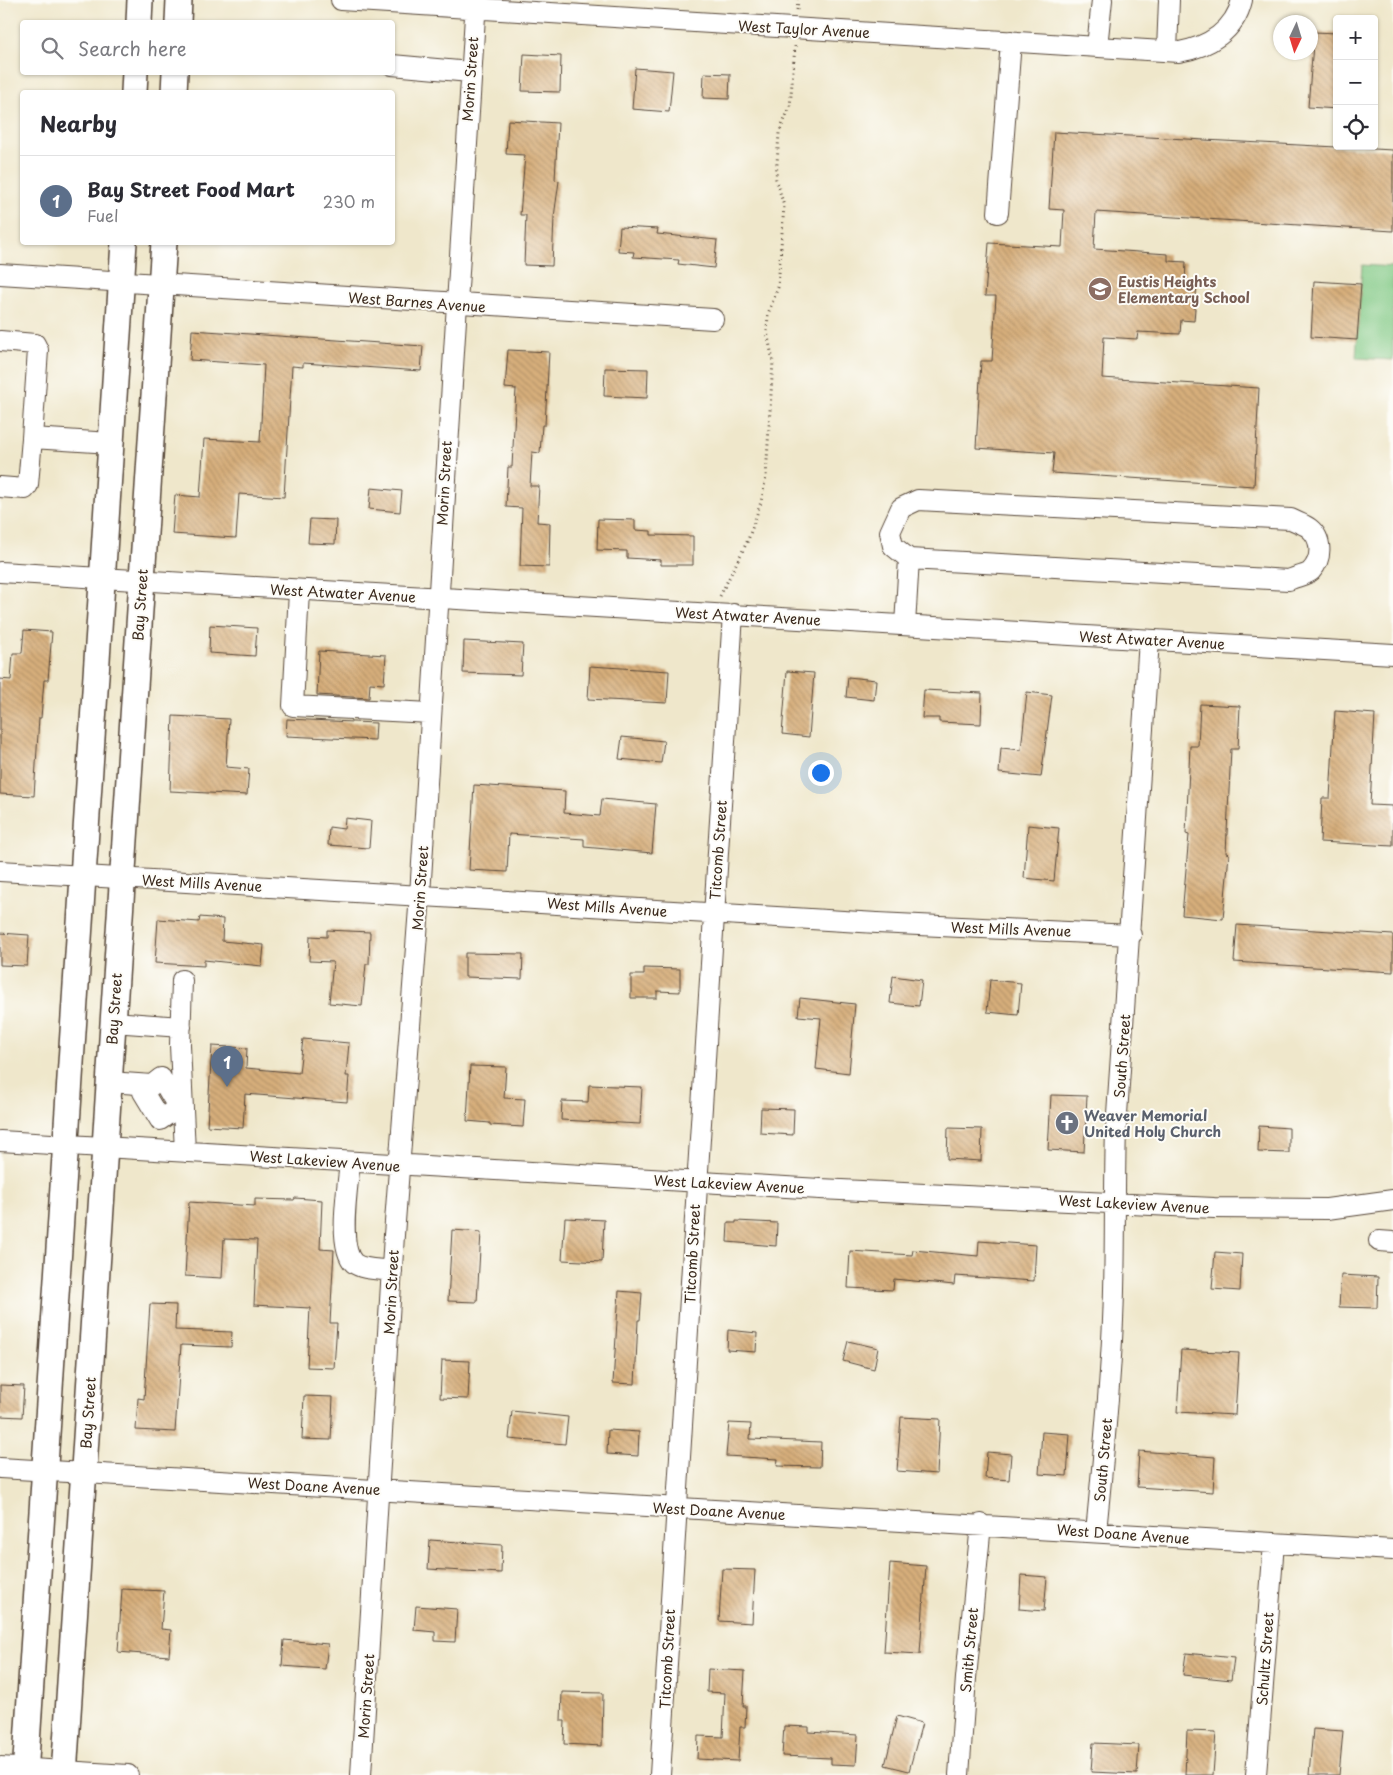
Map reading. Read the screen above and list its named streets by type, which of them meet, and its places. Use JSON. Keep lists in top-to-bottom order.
{
  "streets": {
    "main road": ["Bay Street"],
    "street": [
      "West Taylor Avenue",
      "Morin Street",
      "West Barnes Avenue",
      "West Atwater Avenue",
      "Titcomb Street",
      "West Mills Avenue",
      "South Street",
      "West Lakeview Avenue",
      "West Doane Avenue",
      "Smith Street",
      "Schultz Street"
    ]
  },
  "crossings": [
    ["West Taylor Avenue", "Morin Street"],
    ["Morin Street", "West Barnes Avenue"],
    ["Morin Street", "West Atwater Avenue"],
    ["Morin Street", "West Mills Avenue"],
    ["Morin Street", "West Lakeview Avenue"],
    ["Morin Street", "West Doane Avenue"],
    ["West Barnes Avenue", "Bay Street"],
    ["West Atwater Avenue", "Bay Street"],
    ["West Atwater Avenue", "Titcomb Street"],
    ["West Atwater Avenue", "South Street"],
    ["Bay Street", "West Mills Avenue"],
    ["Bay Street", "West Lakeview Avenue"],
    ["Bay Street", "West Doane Avenue"],
    ["Titcomb Street", "West Mills Avenue"],
    ["Titcomb Street", "West Lakeview Avenue"],
    ["Titcomb Street", "West Doane Avenue"],
    ["West Mills Avenue", "South Street"],
    ["South Street", "West Lakeview Avenue"],
    ["South Street", "West Doane Avenue"],
    ["West Doane Avenue", "Smith Street"],
    ["West Doane Avenue", "Schultz Street"]
  ],
  "places": {
    "school or university": ["Eustis Heights Elementary School"],
    "church": ["Weaver Memorial United Holy Church"]
  },
  "north": "bottom",
  "page": {
    "map_buttons": ["+", "−"],
    "search": "Search here",
    "heading": "Nearby",
    "list": [
      {
        "mark": "1",
        "name": "Bay Street Food Mart",
        "note": "Fuel",
        "value": "230 m"
      }
    ],
    "pins": "1"
  }
}
